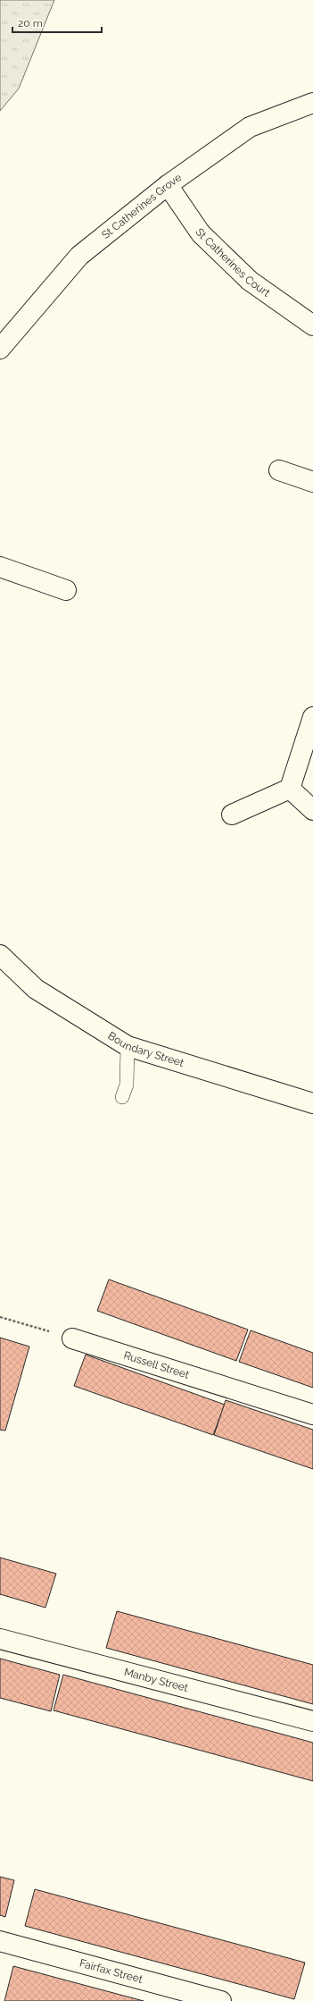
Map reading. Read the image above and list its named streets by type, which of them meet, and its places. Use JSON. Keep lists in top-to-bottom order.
{
  "streets": {
    "street": [
      "St Catherines Grove",
      "St Catherines Court",
      "Boundary Street",
      "Russell Street",
      "Manby Street",
      "Fairfax Street"
    ]
  },
  "crossings": [
    ["St Catherines Grove", "St Catherines Court"]
  ],
  "scale_bar": "20 m"
}
